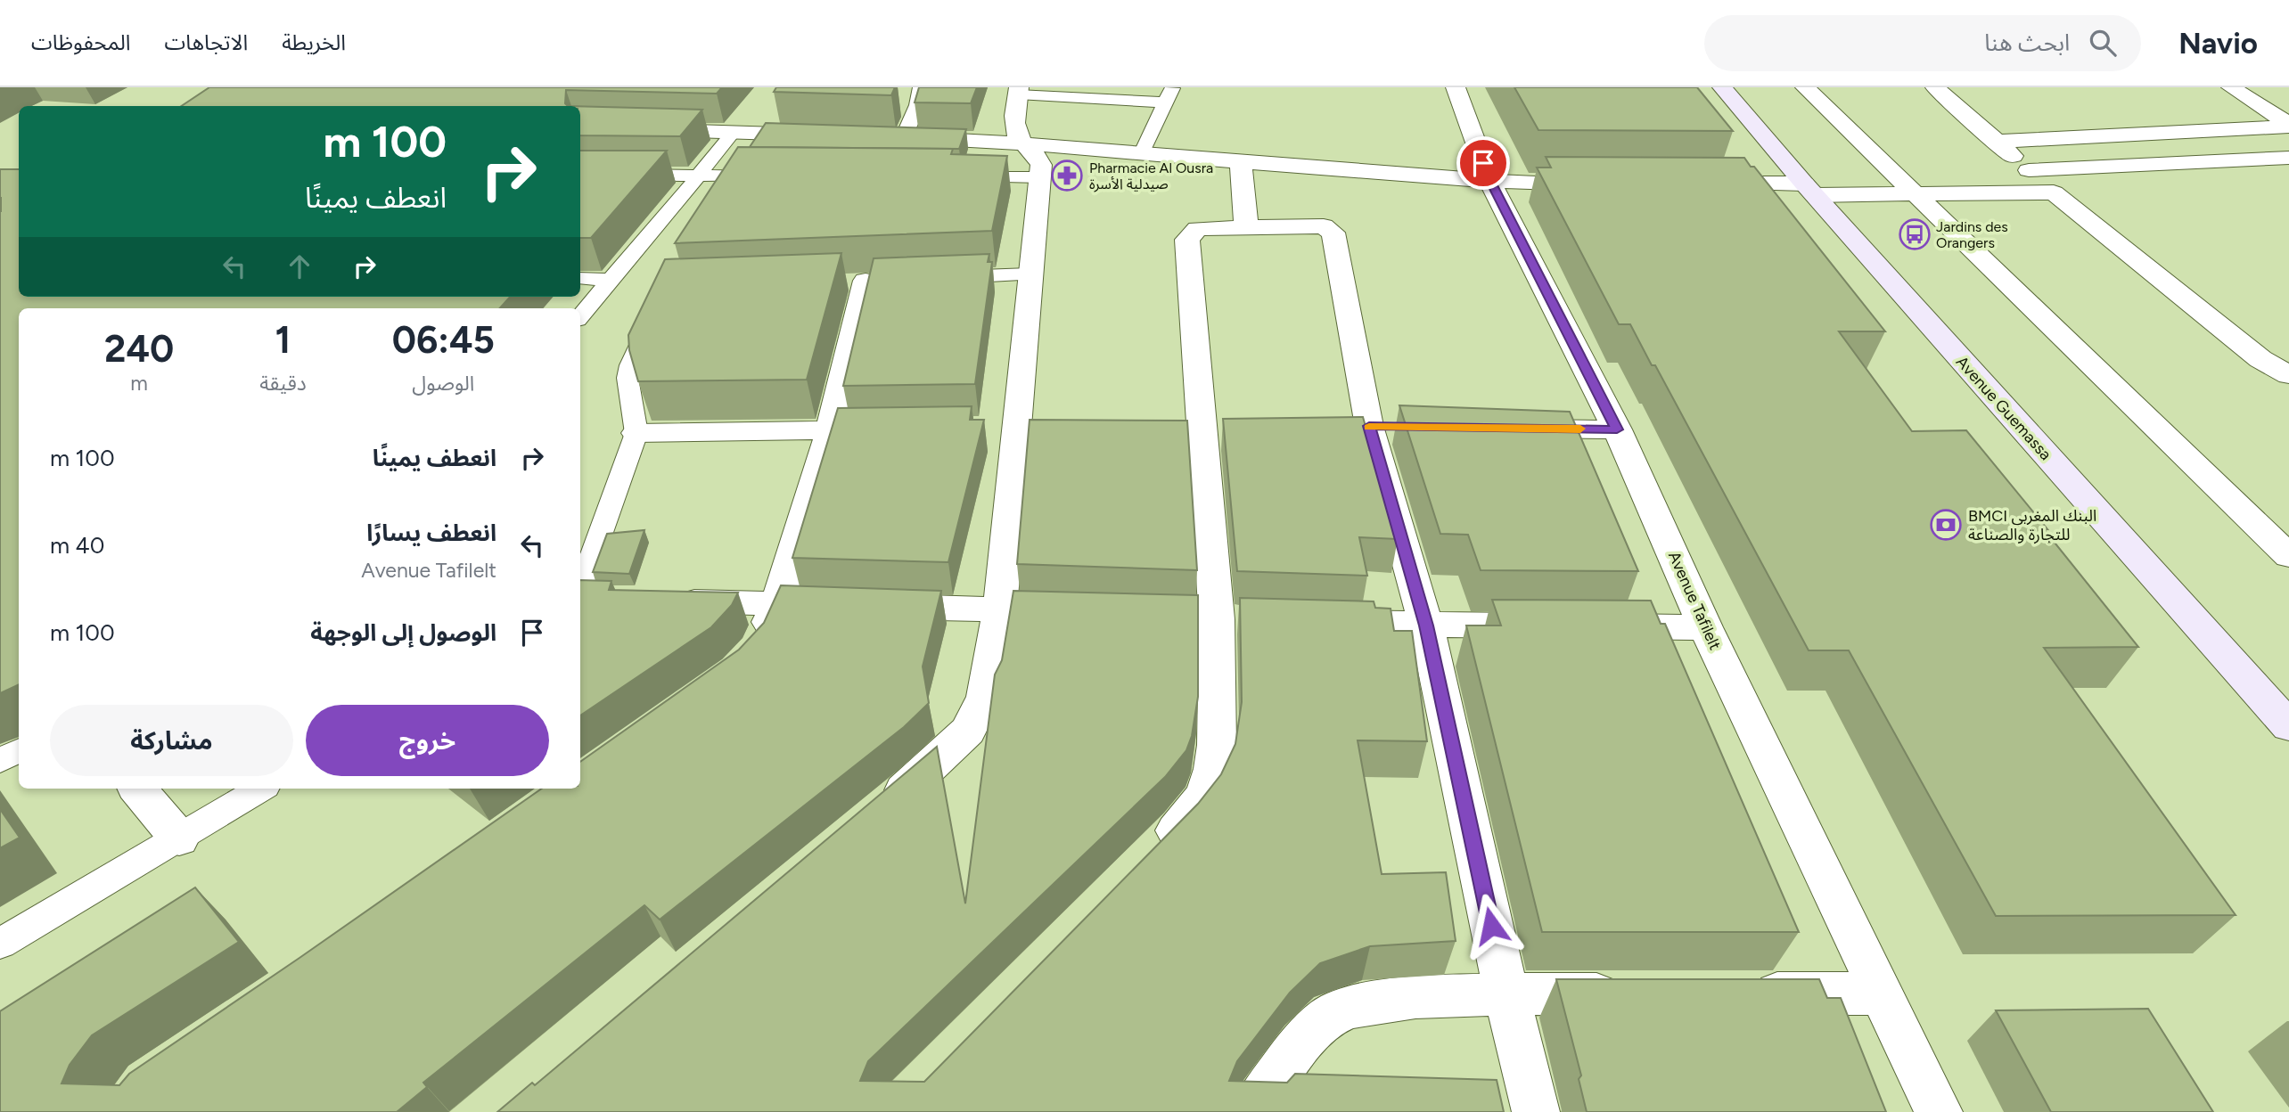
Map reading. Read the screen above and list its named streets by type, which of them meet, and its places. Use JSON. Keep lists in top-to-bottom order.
{
  "streets": {
    "main road": ["Avenue Guemassa"],
    "street": ["Avenue Tafilelt"]
  },
  "places": {
    "pharmacy": ["Pharmacie Al Ousra صيدلية الأسرة"],
    "bus stop": ["Jardins des Orangers"],
    "bank": ["BMCI البنك المغربي للتجارة والصناعة"]
  },
  "page": {
    "header": "Navio",
    "search": "ابحث هنا",
    "nav": ["الخريطة", "الاتجاهات", "المحفوظات"],
    "turn": ["100 m", "انعطف يمينًا"],
    "eta": [
      "06:45",
      "الوصول",
      "1",
      "دقيقة",
      "240",
      "m"
    ],
    "list": [
      {
        "name": "انعطف يمينًا",
        "value": "100 m"
      },
      {
        "name": "انعطف يسارًا",
        "note": "Avenue Tafilelt",
        "value": "40 m"
      },
      {
        "name": "الوصول إلى الوجهة",
        "value": "100 m"
      }
    ],
    "buttons": ["خروج", "مشاركة"]
  }
}
